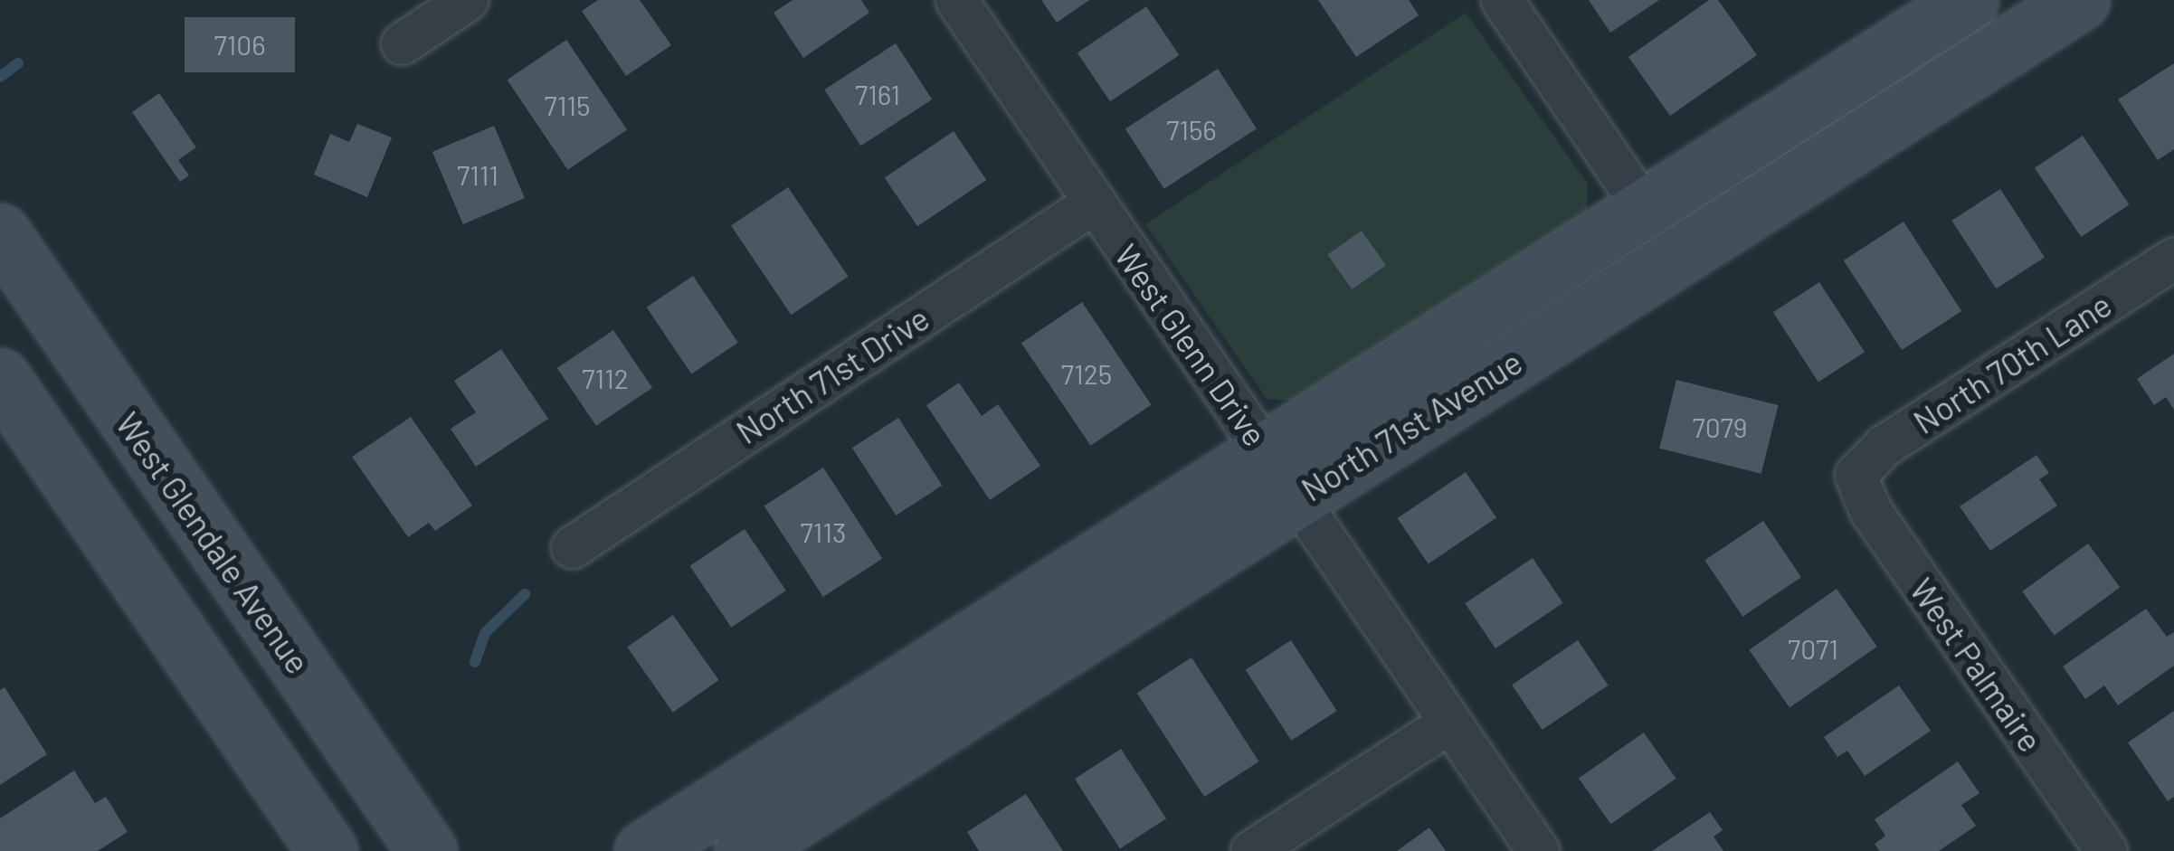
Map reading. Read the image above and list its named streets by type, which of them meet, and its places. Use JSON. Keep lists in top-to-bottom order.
{
  "streets": {
    "street": [
      "West Glenn Drive",
      "North 70th Lane",
      "North 71st Drive",
      "North 71st Avenue",
      "West Glendale Avenue",
      "West Palmaire"
    ]
  },
  "crossings": [
    ["West Glenn Drive", "North 71st Drive"],
    ["West Glenn Drive", "North 71st Avenue"],
    ["North 70th Lane", "West Palmaire"]
  ],
  "house_numbers": [
    "7106",
    "7161",
    "7115",
    "7156",
    "7111",
    "7125",
    "7112",
    "7079",
    "7113",
    "7071"
  ]
}
